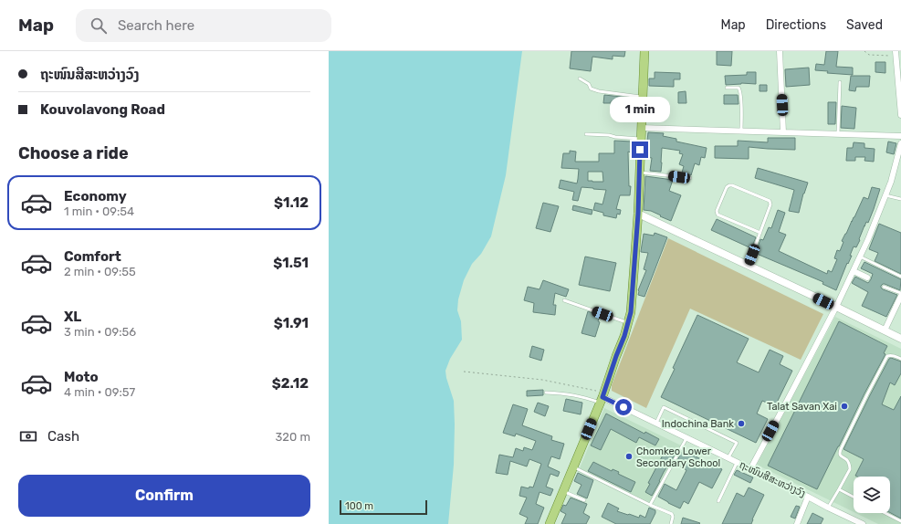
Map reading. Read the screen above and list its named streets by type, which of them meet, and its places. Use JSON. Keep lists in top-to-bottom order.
{
  "streets": {
    "street": ["ຖະໜົນສີສະຫວ່າງວົງ"]
  },
  "places": ["Talat Savan Xai", "Indochina Bank", "Chomkeo Lower Secondary School"],
  "scale_bar": "100 m",
  "page": {
    "header": "Map",
    "search": "Search here",
    "nav": ["Map", "Directions", "Saved"],
    "banner": ["ຖະໜົນສີສະຫວ່າງວົງ", "Kouvolavong Road"],
    "bubble": "1 min",
    "heading": "Choose a ride",
    "list": [
      {
        "name": "Economy",
        "note": "1 min · 09:54",
        "value": "$1.12"
      },
      {
        "name": "Comfort",
        "note": "2 min · 09:55",
        "value": "$1.51"
      },
      {
        "name": "XL",
        "note": "3 min · 09:56",
        "value": "$1.91"
      },
      {
        "name": "Moto",
        "note": "4 min · 09:57",
        "value": "$2.12"
      }
    ],
    "pay": ["Cash", "320 m"],
    "buttons": "Confirm",
    "scale": "100 m"
  }
}
